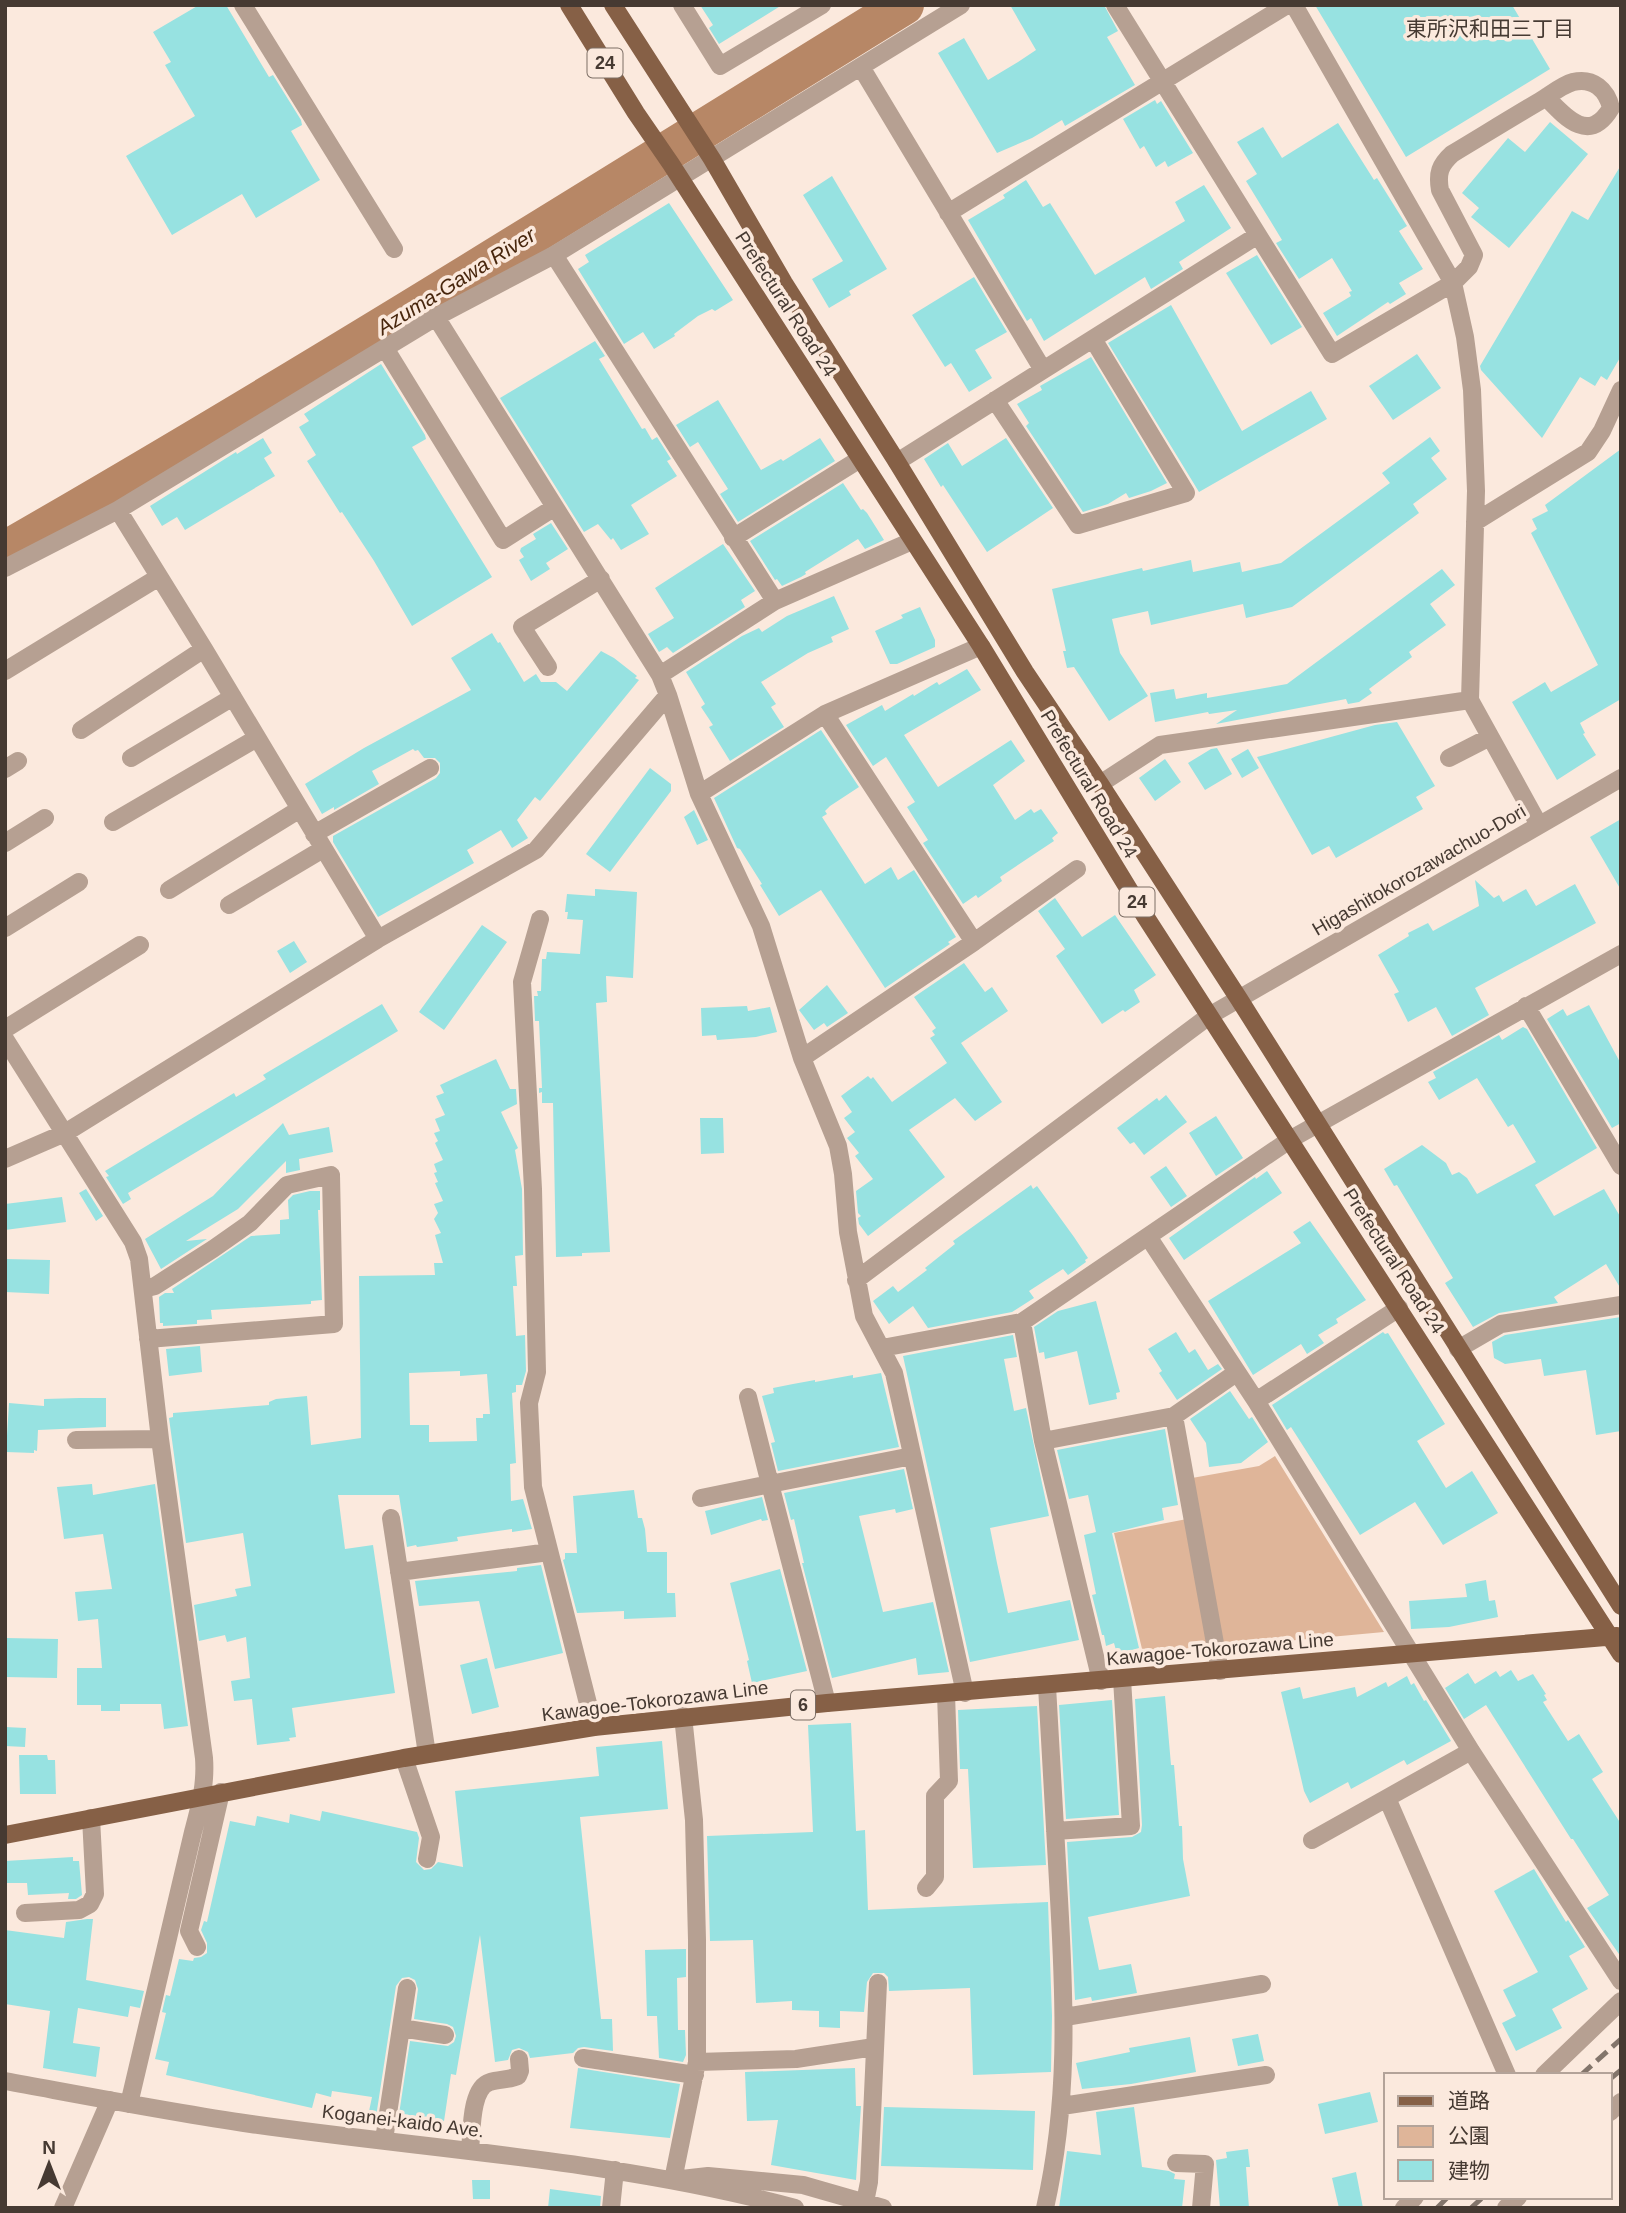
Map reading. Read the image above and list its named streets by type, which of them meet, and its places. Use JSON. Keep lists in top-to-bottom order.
{
  "streets": {
    "main road": [
      "24",
      "Prefectural Road 24",
      "Kawagoe-Tokorozawa Line",
      "6"
    ],
    "street": ["Higashitokorozawachuo-Dori", "Koganei-kaido Ave."]
  },
  "crossings": [
    ["24", "Prefectural Road 24"],
    ["24", "Kawagoe-Tokorozawa Line"],
    ["Prefectural Road 24", "Higashitokorozawachuo-Dori"],
    ["Prefectural Road 24", "Kawagoe-Tokorozawa Line"]
  ],
  "districts": ["東所沢和田三丁目"],
  "water": ["Azuma-Gawa River"],
  "legend": ["道路", "公園", "建物"],
  "north": "top"
}
